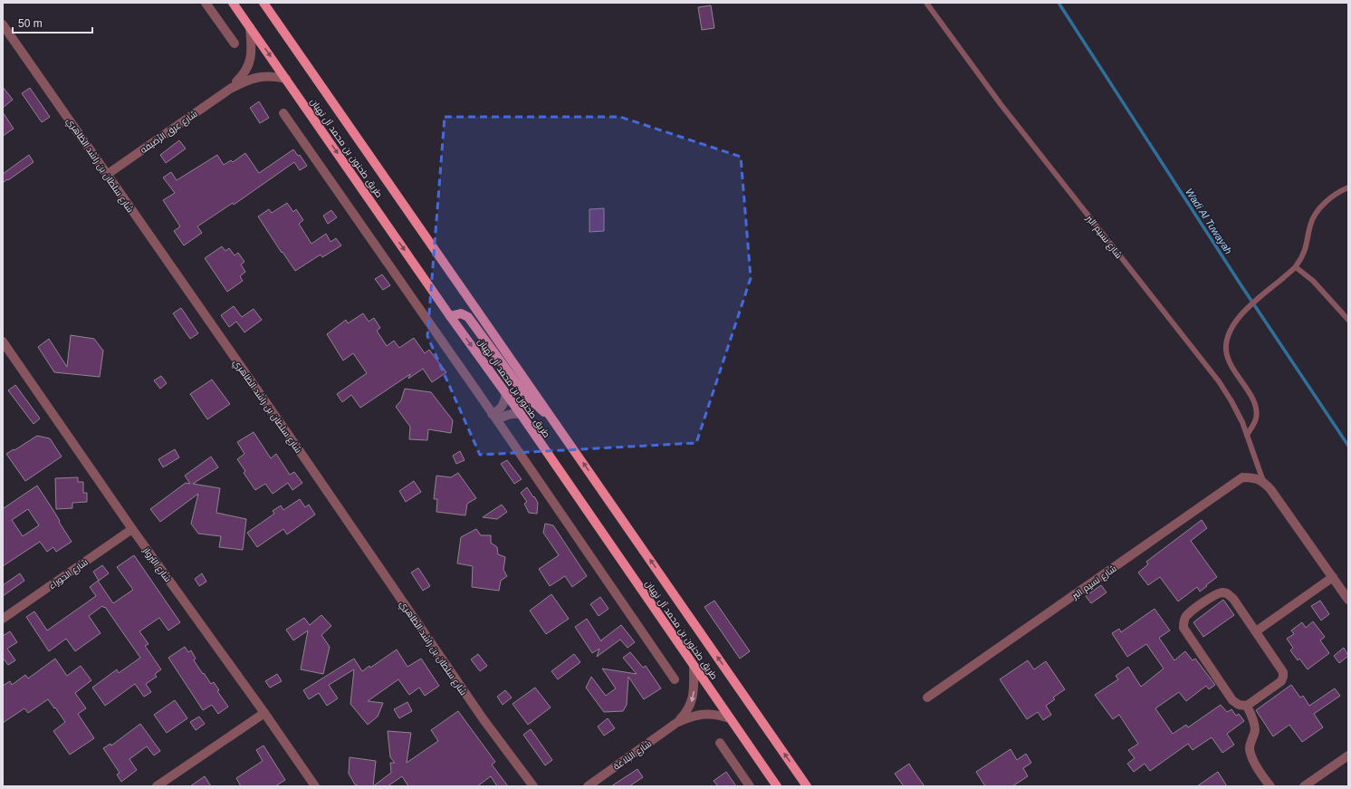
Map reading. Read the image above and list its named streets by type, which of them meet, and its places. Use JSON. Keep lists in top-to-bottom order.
{
  "streets": {
    "main road": ["طريق طحنون بن محمد آل نهيان"],
    "street": [
      "شارع عِرق الرِّصَيفه",
      "شارع سلطان بن راشد الظاهري",
      "شارع نسيم البر",
      "شارع البُرواز",
      "شارع الحوراء",
      "شارع البَلاغة"
    ]
  },
  "crossings": [
    ["شارع عِرق الرِّصَيفه", "طريق طحنون بن محمد آل نهيان"],
    ["شارع عِرق الرِّصَيفه", "شارع سلطان بن راشد الظاهري"],
    ["طريق طحنون بن محمد آل نهيان", "شارع البَلاغة"],
    ["شارع البُرواز", "شارع الحوراء"]
  ],
  "water": ["Wadi Al Tuwayah"],
  "scale_bar": "50 m"
}
